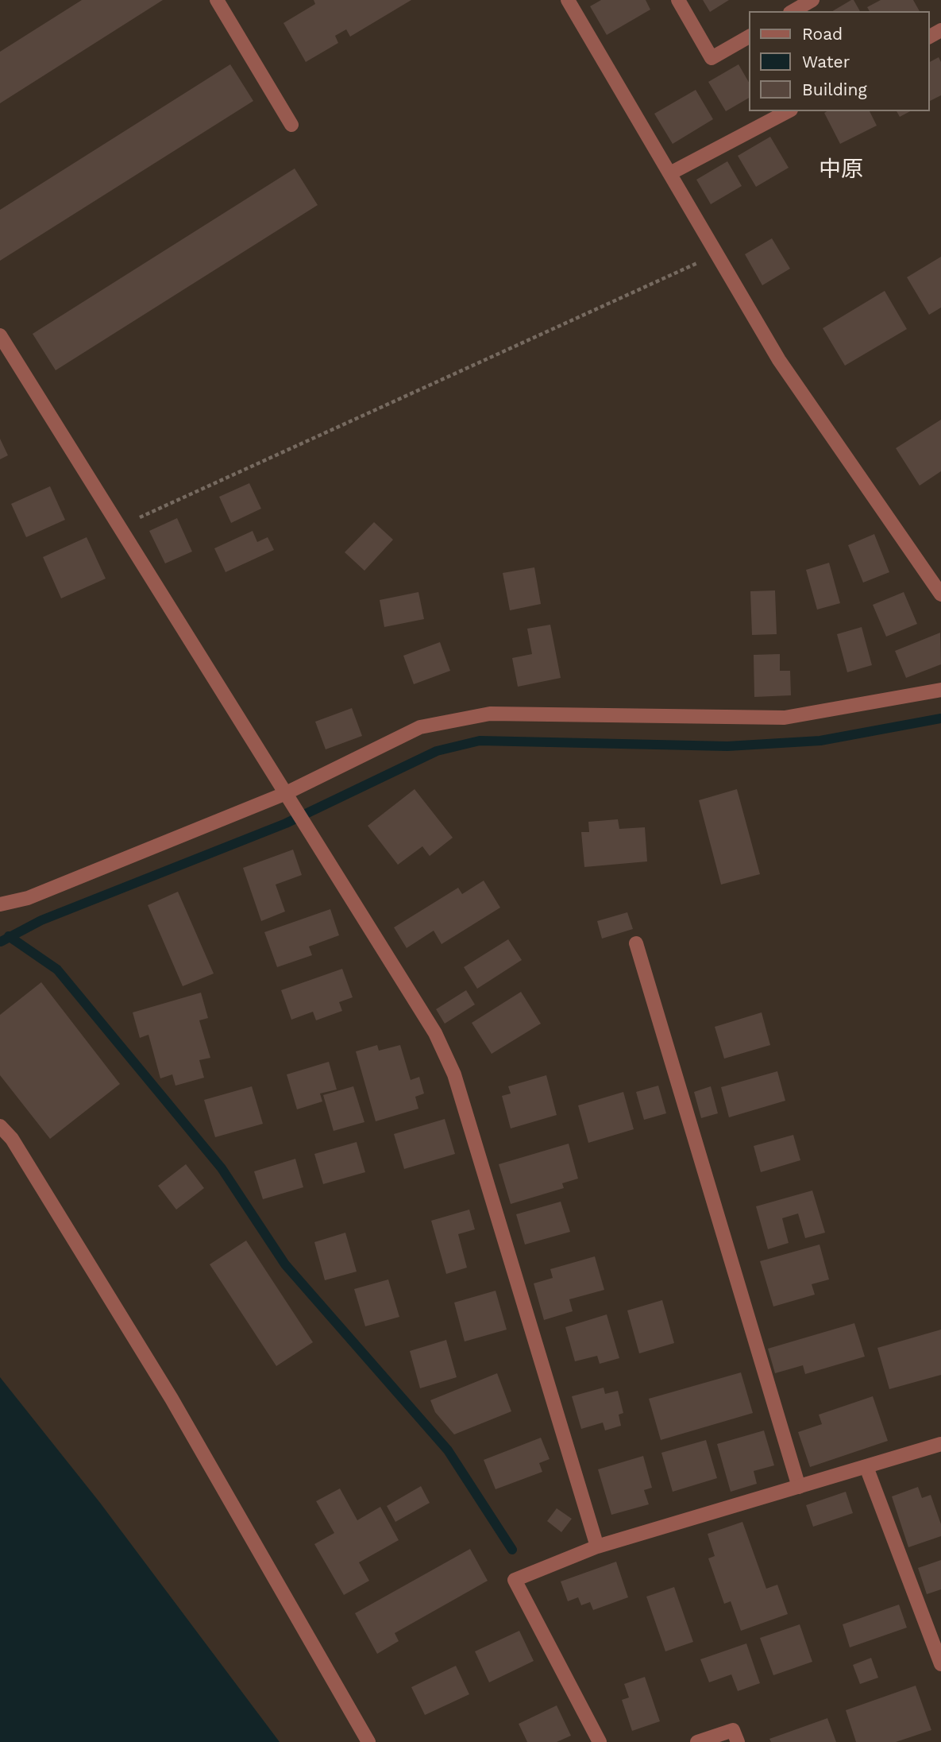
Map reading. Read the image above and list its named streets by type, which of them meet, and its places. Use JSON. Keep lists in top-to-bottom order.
{
  "districts": ["中原"],
  "legend": ["Road", "Water", "Building"]
}
